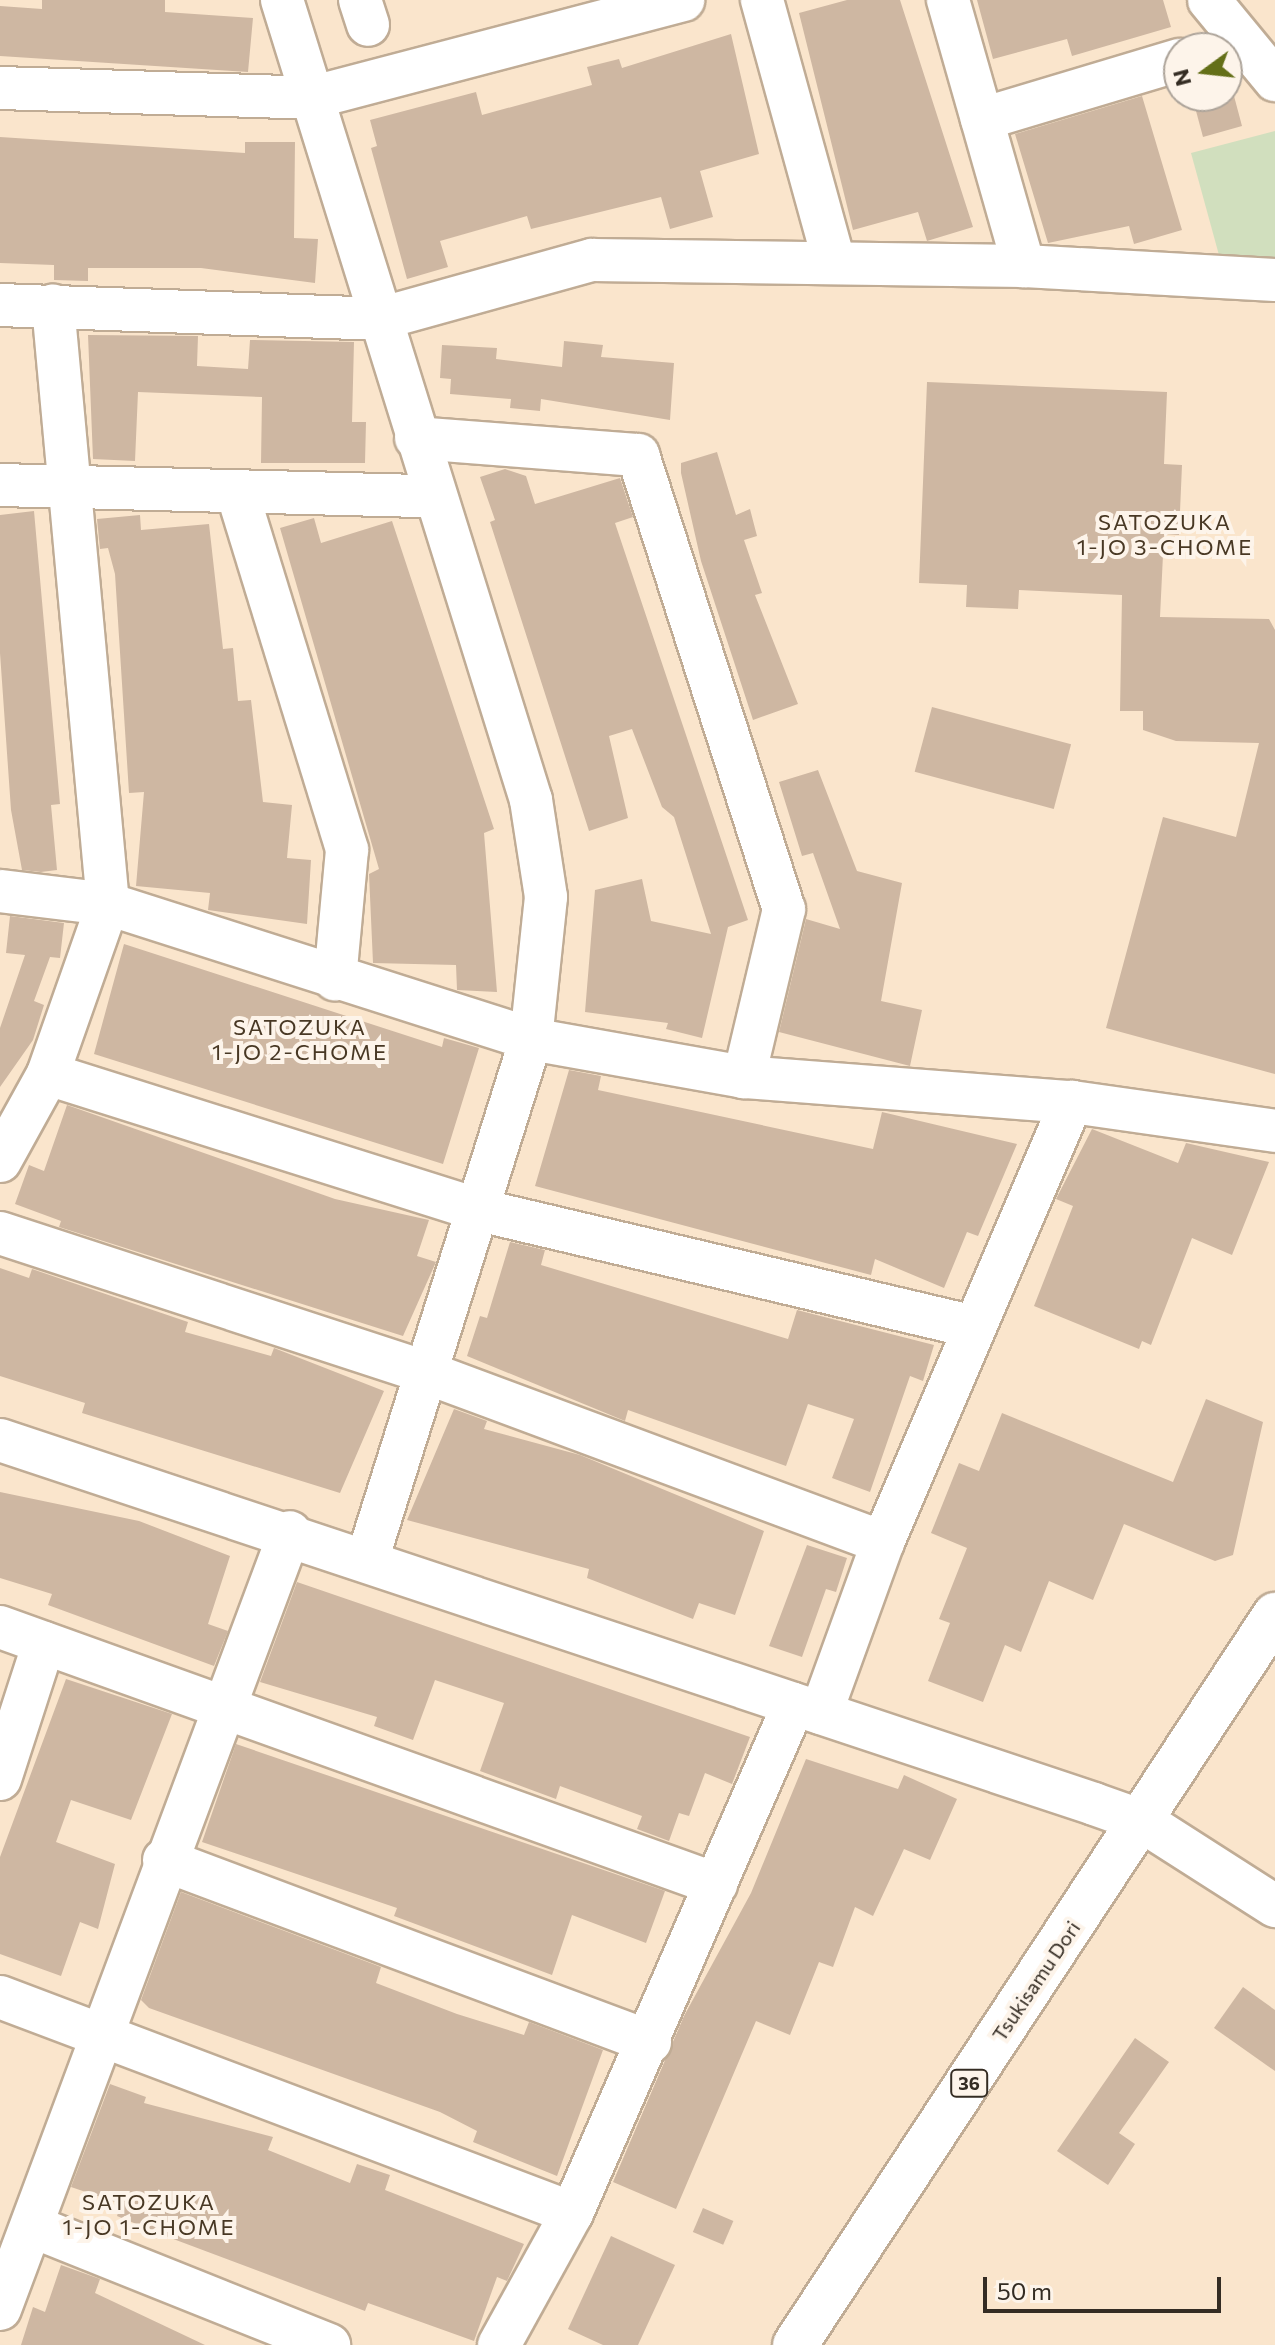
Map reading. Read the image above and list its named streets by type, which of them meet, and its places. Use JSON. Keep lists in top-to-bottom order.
{
  "streets": {
    "highway": ["Tsukisamu Dori", "36"]
  },
  "districts": ["SATOZUKA 1-JO 3-CHOME", "SATOZUKA 1-JO 2-CHOME", "SATOZUKA 1-JO 1-CHOME"],
  "scale_bar": "50 m",
  "north": "left"
}
